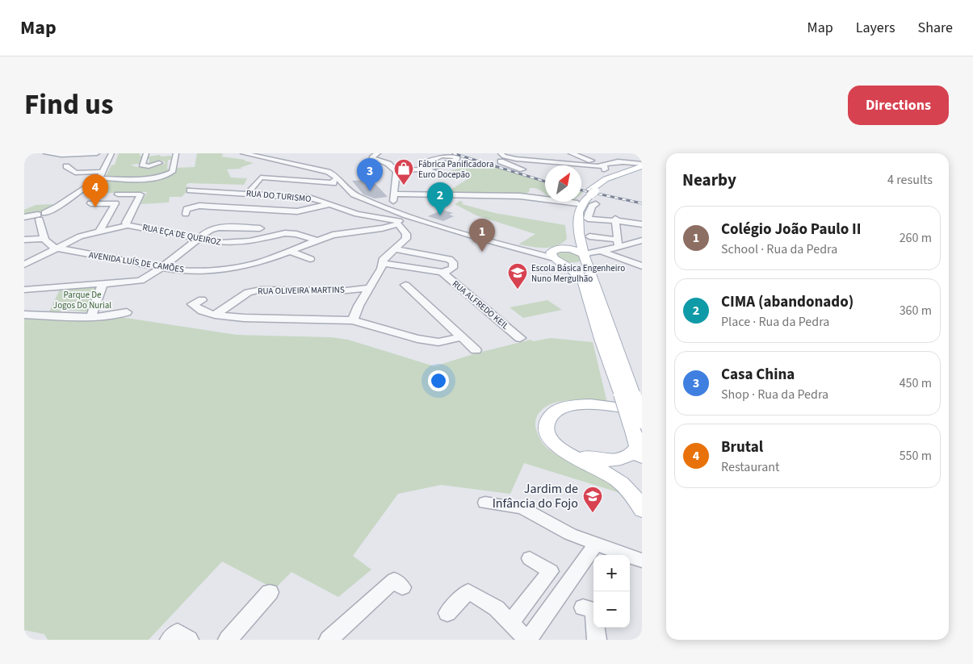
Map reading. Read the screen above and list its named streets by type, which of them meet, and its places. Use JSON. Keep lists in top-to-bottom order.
{
  "streets": {
    "street": [
      "RUA DO TURISMO",
      "RUA EÇA DE QUEIROZ",
      "AVENIDA LUÍS DE CAMÕES",
      "RUA OLIVEIRA MARTINS",
      "RUA ALFREDO KEIL"
    ]
  },
  "crossings": [
    ["RUA DO TURISMO", "AVENIDA LUÍS DE CAMÕES"],
    ["RUA EÇA DE QUEIROZ", "AVENIDA LUÍS DE CAMÕES"]
  ],
  "parks": ["Parque De Jogos Do Nurial"],
  "places": {
    "shop": ["Fábrica Panificadora Euro Docepão"],
    "school or university": ["Escola Básica Engenheiro Nuno Mergulhão", "Jardim de Infância do Fojo"]
  },
  "north": "top right",
  "page": {
    "header": "Map",
    "nav": ["Map", "Layers", "Share"],
    "title": "Find us",
    "buttons": "Directions",
    "heading": ["Nearby", "4 results"],
    "pins": [
      "3",
      "4",
      "2",
      "1"
    ],
    "list": [
      {
        "mark": "1",
        "name": "Colégio João Paulo II",
        "note": "School · Rua da Pedra",
        "value": "260 m"
      },
      {
        "mark": "2",
        "name": "CIMA (abandonado)",
        "note": "Place · Rua da Pedra",
        "value": "360 m"
      },
      {
        "mark": "3",
        "name": "Casa China",
        "note": "Shop · Rua da Pedra",
        "value": "450 m"
      },
      {
        "mark": "4",
        "name": "Brutal",
        "note": "Restaurant",
        "value": "550 m"
      }
    ],
    "map_buttons": ["+", "−"]
  }
}
